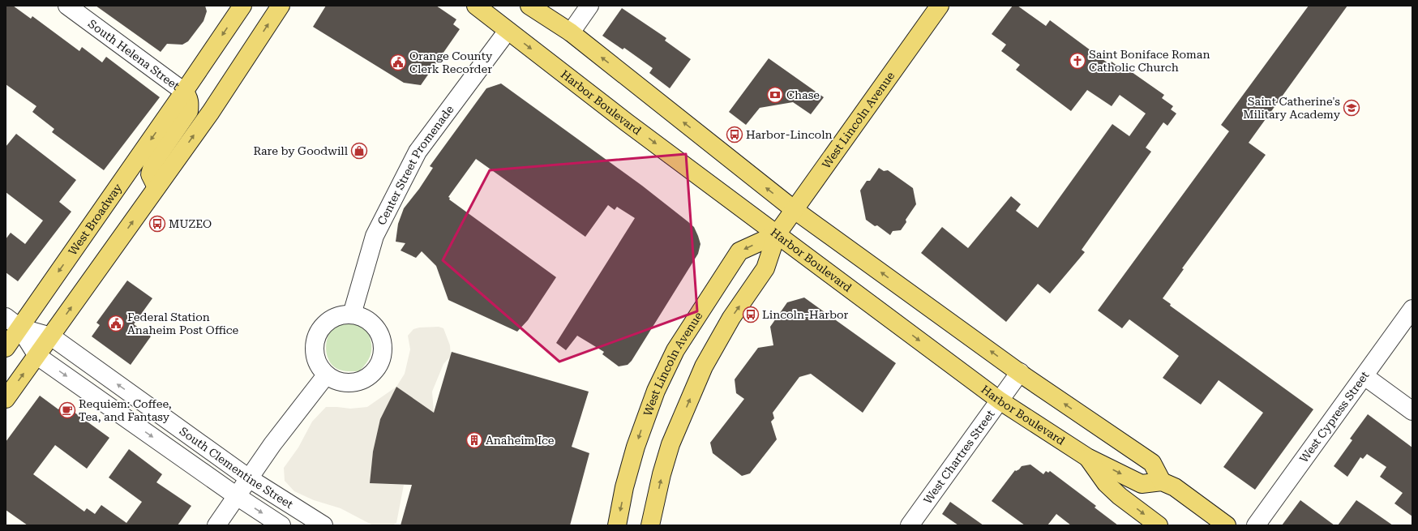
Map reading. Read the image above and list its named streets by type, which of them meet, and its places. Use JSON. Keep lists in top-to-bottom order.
{
  "streets": {
    "main road": ["Harbor Boulevard", "West Lincoln Avenue", "West Broadway"],
    "street": [
      "South Helena Street",
      "Center Street Promenade",
      "West Cypress Street",
      "West Chartres Street",
      "South Clementine Street"
    ]
  },
  "crossings": [
    ["South Helena Street", "West Broadway"],
    ["Harbor Boulevard", "West Lincoln Avenue"],
    ["Harbor Boulevard", "Center Street Promenade"],
    ["Harbor Boulevard", "West Chartres Street"],
    ["West Broadway", "South Clementine Street"]
  ],
  "places": {
    "church": ["Saint Boniface Roman Catholic Church"],
    "public building": ["Orange County Clerk Recorder", "Federal Station Anaheim Post Office"],
    "bank": ["Chase"],
    "school or university": ["Saint Catherine's Military Academy"],
    "bus stop": ["Harbor-Lincoln", "MUZEO", "Lincoln-Harbor"],
    "shop": ["Rare by Goodwill"],
    "cafe": ["Requiem: Coffee, Tea, and Fantasy"],
    "building": ["Anaheim Ice"]
  }
}
